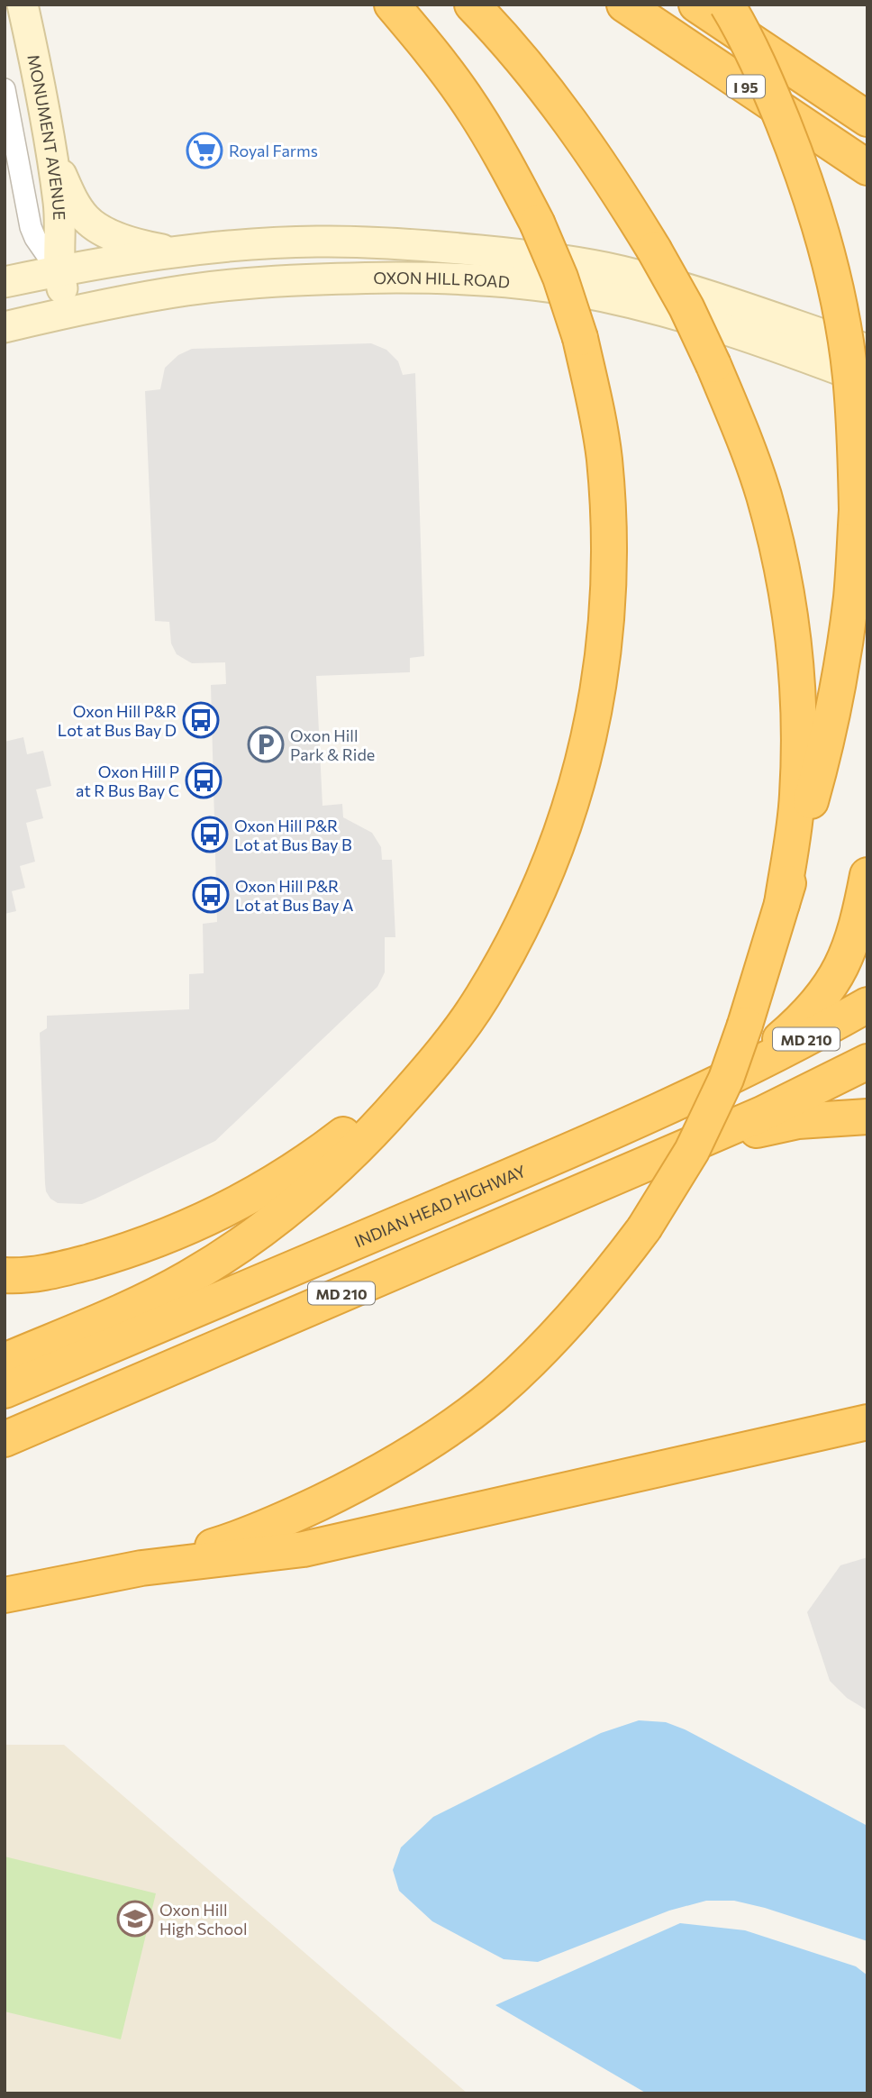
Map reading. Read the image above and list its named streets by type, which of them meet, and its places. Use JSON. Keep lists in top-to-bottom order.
{
  "streets": {
    "highway": ["I 95", "MD 210", "INDIAN HEAD HIGHWAY"],
    "main road": ["MONUMENT AVENUE", "OXON HILL ROAD"]
  },
  "crossings": [
    ["MONUMENT AVENUE", "OXON HILL ROAD"]
  ],
  "places": {
    "supermarket": ["Royal Farms"],
    "bus stop": [
      "Oxon Hill P&R Lot at Bus Bay D",
      "Oxon Hill P at R Bus Bay C",
      "Oxon Hill P&R Lot at Bus Bay B",
      "Oxon Hill P&R Lot at Bus Bay A"
    ],
    "parking": ["Oxon Hill Park & Ride"],
    "school or university": ["Oxon Hill High School"]
  }
}
